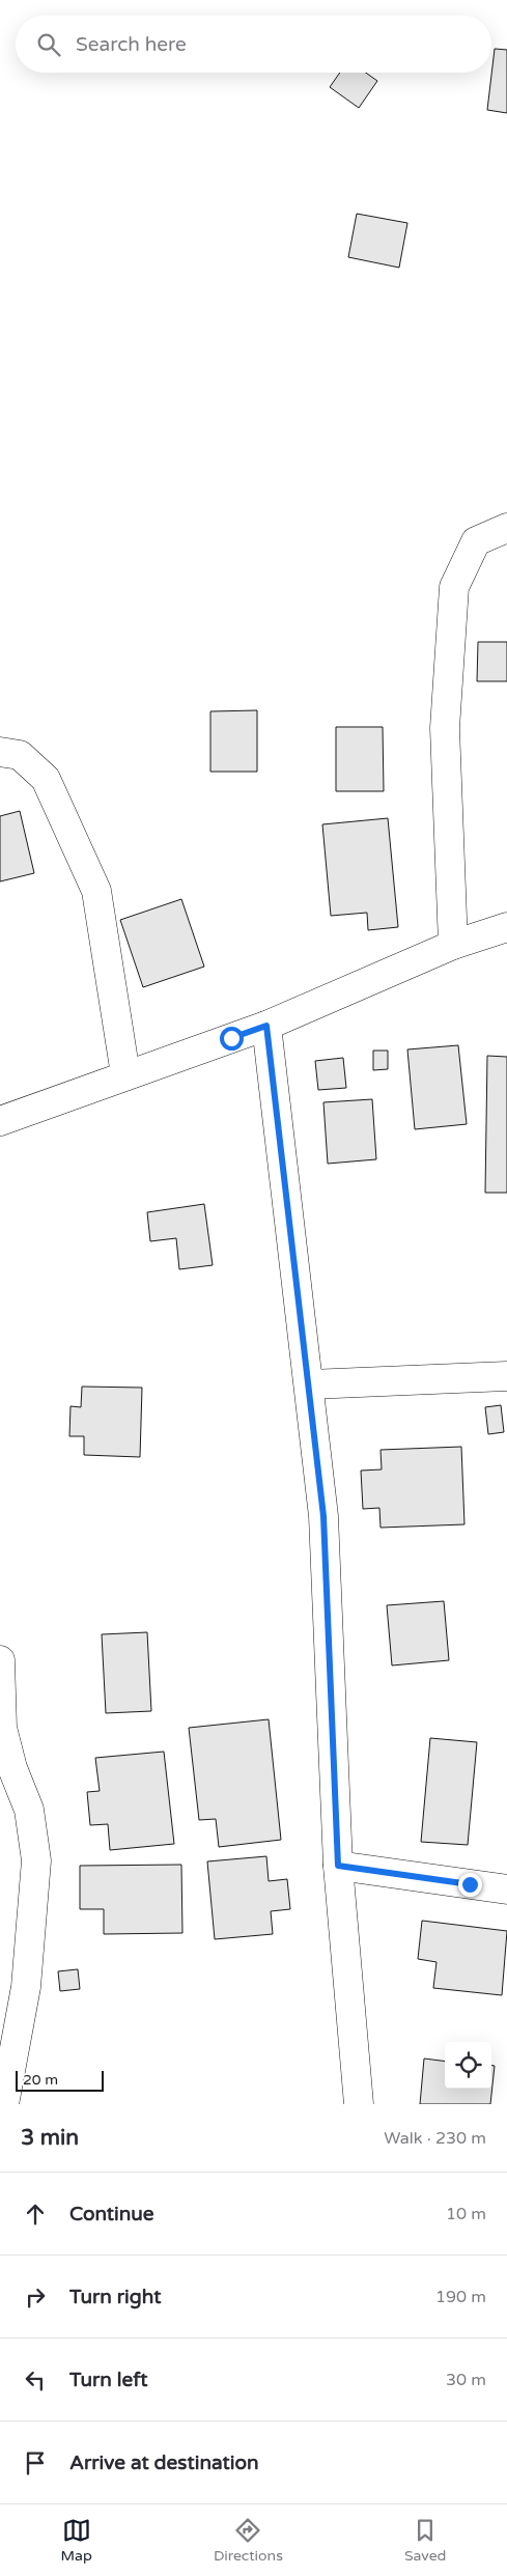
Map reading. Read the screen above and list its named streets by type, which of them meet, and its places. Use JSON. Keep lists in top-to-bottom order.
{
  "scale_bar": "20 m",
  "page": {
    "search": "Search here",
    "scale": "20 m",
    "heading": ["3 min", "Walk · 230 m"],
    "list": [
      ["Continue", "10 m"],
      ["Turn right", "190 m"],
      ["Turn left", "30 m"],
      "Arrive at destination"
    ],
    "nav": ["Map", "Directions", "Saved"]
  }
}
